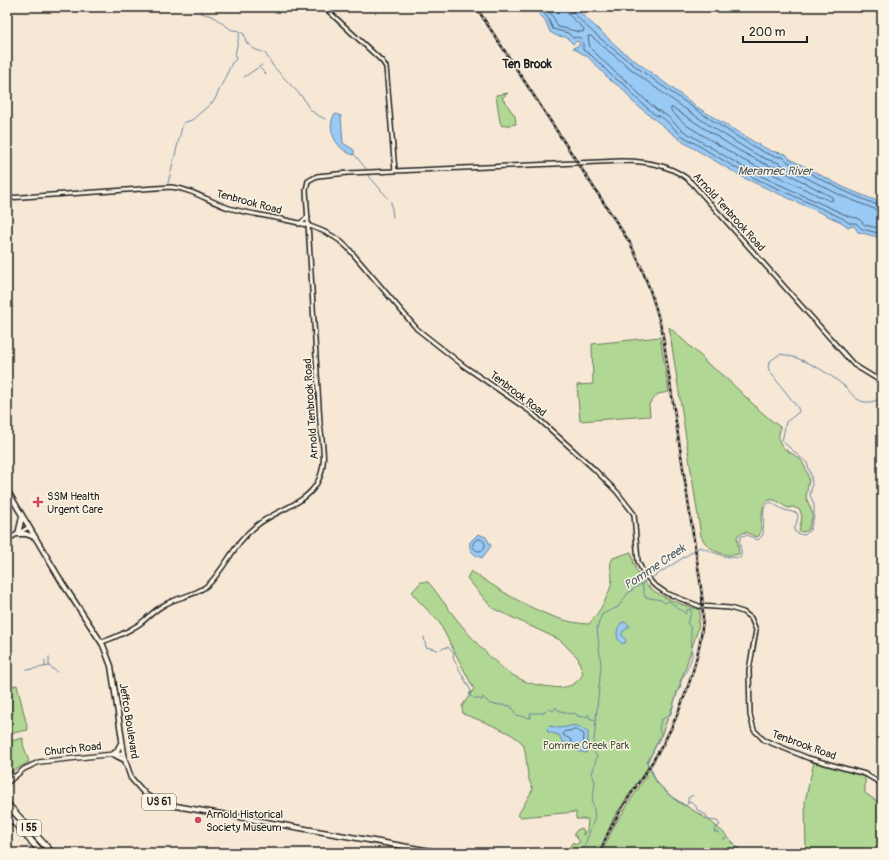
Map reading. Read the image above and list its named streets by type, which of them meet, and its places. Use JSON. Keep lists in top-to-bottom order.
{
  "streets": {
    "highway": ["I 55"],
    "main road": ["Jeffco Boulevard", "Church Road", "US 61"],
    "street": ["Tenbrook Road", "Arnold Tenbrook Road"]
  },
  "crossings": [
    ["Tenbrook Road", "Arnold Tenbrook Road"],
    ["Arnold Tenbrook Road", "Jeffco Boulevard"],
    ["Jeffco Boulevard", "Church Road"]
  ],
  "districts": ["Ten Brook"],
  "water": ["Meramec River", "Pomme Creek"],
  "parks": ["Pomme Creek Park"],
  "places": {
    "health": ["SSM Health Urgent Care"],
    "other": ["Arnold Historical Society Museum"]
  },
  "scale_bar": "200 m"
}
